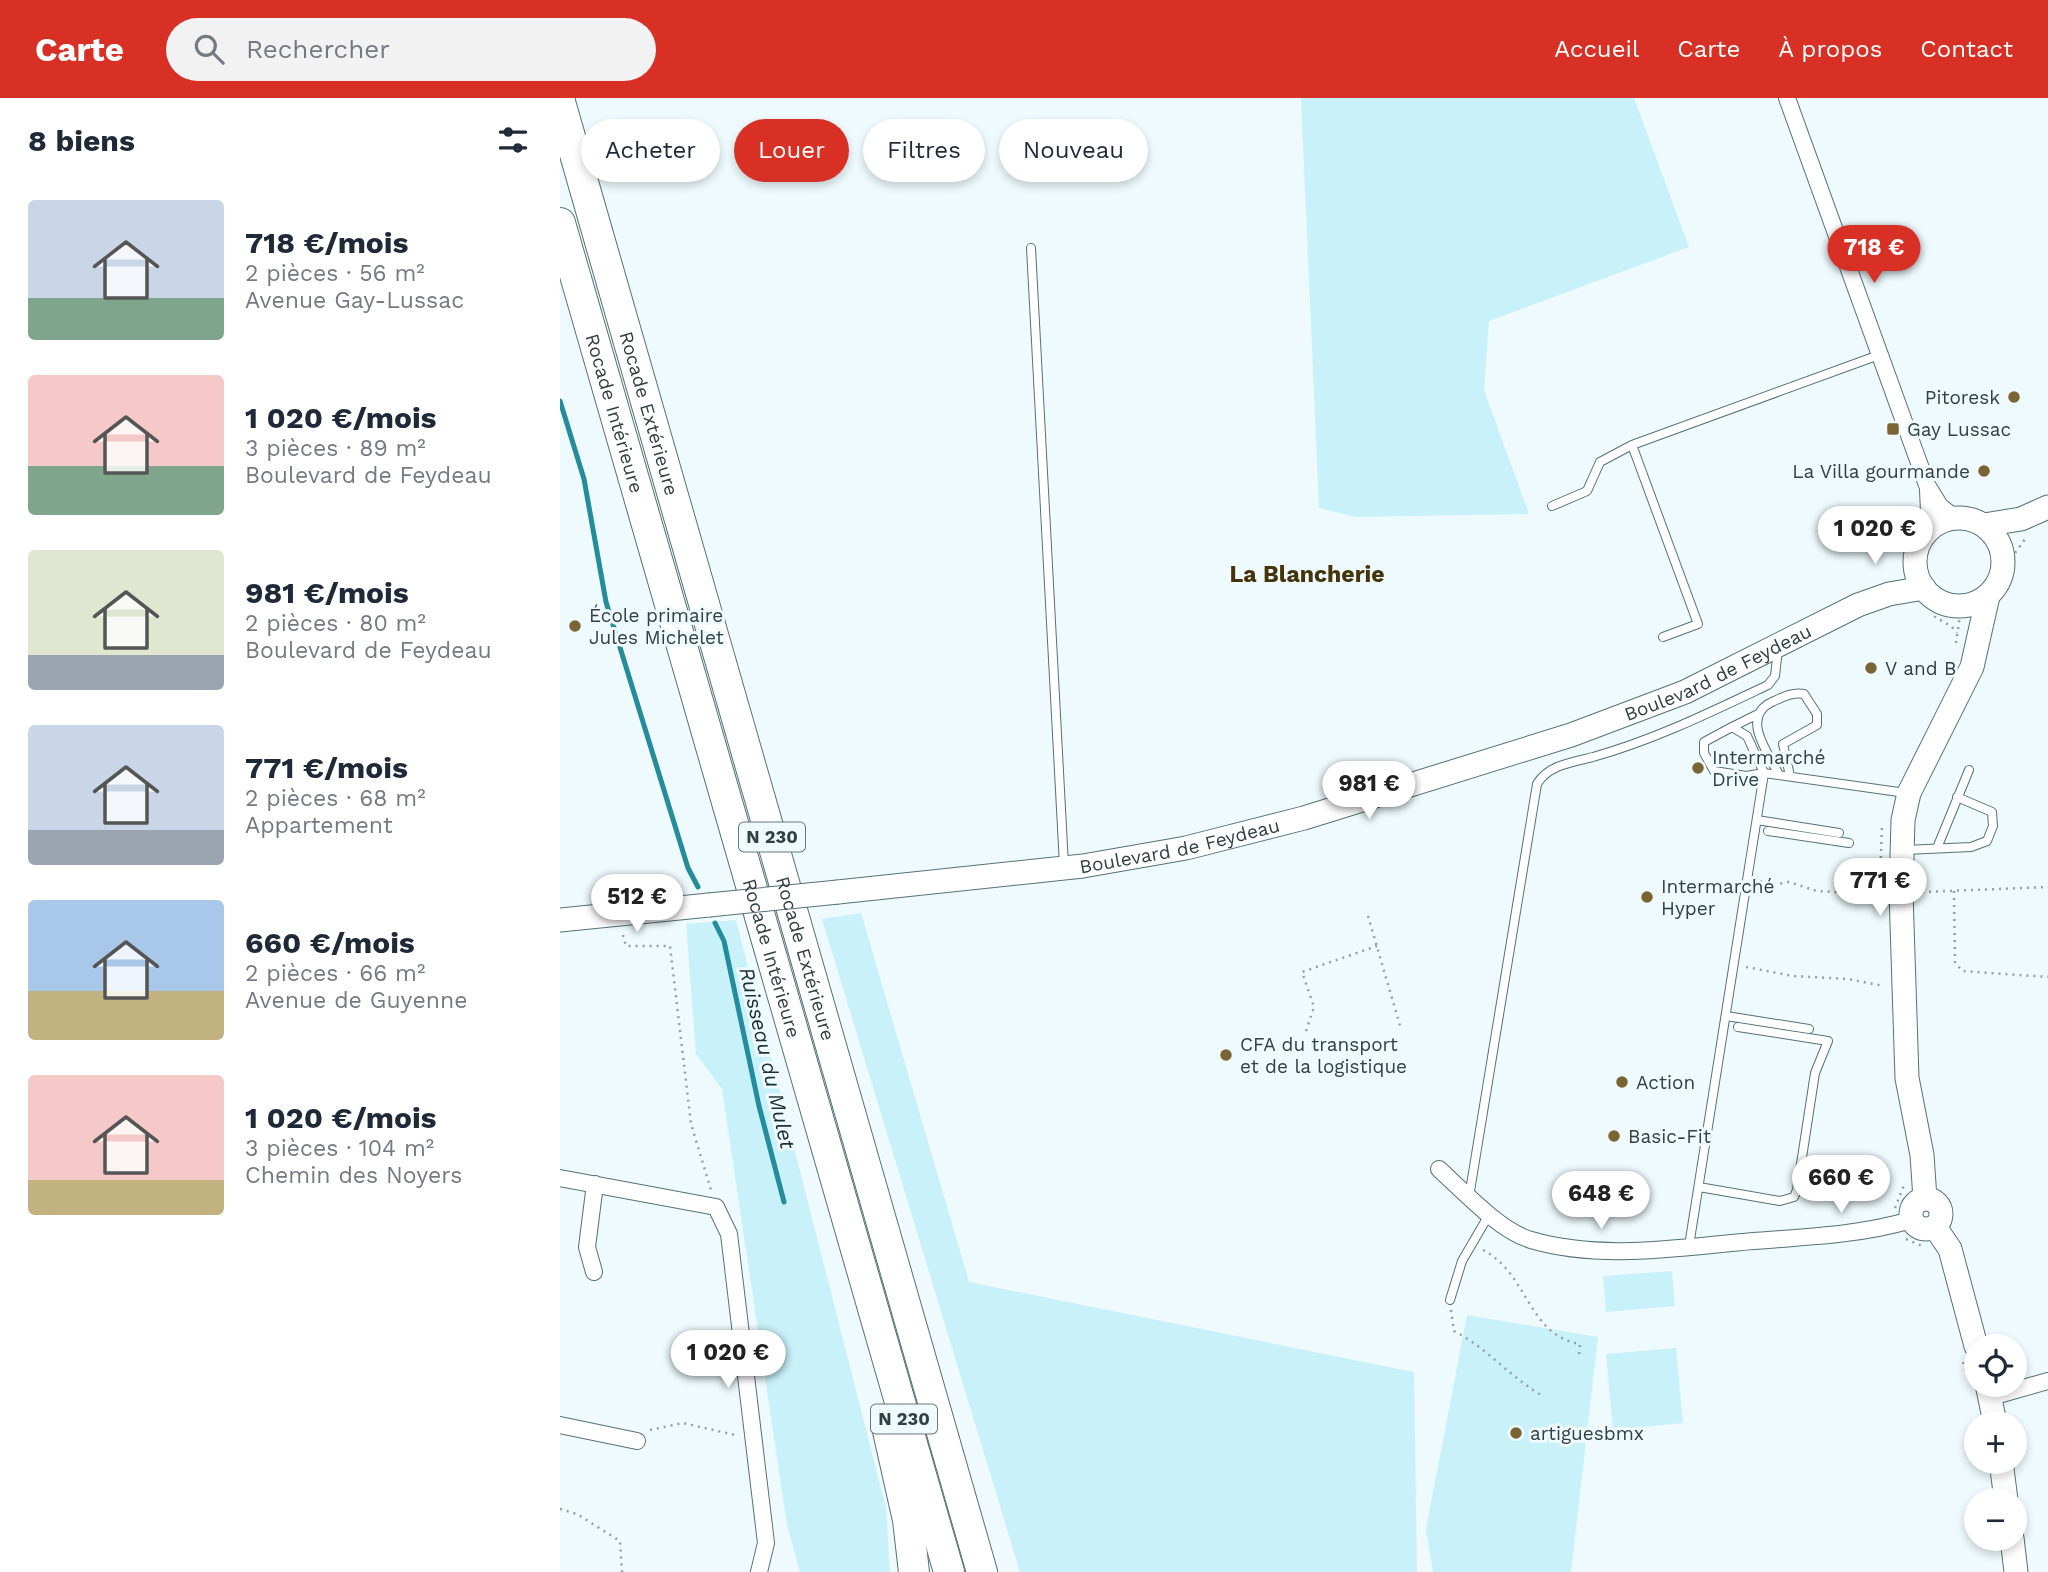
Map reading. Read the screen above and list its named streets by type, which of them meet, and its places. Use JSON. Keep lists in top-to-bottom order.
{
  "streets": {
    "highway": ["Rocade Intérieure", "Rocade Extérieure", "N 230"],
    "main road": ["Boulevard de Feydeau"]
  },
  "districts": ["La Blancherie"],
  "water": ["Ruisseau du Mulet"],
  "places": {
    "other": [
      "Pitoresk",
      "La Villa gourmande",
      "École primaire Jules Michelet",
      "V and B",
      "Intermarché Drive",
      "Intermarché Hyper",
      "CFA du transport et de la logistique",
      "Action",
      "Basic-Fit",
      "artiguesbmx"
    ],
    "transit": ["Gay Lussac"]
  },
  "page": {
    "header": "Carte",
    "search": "Rechercher",
    "nav": [
      "Accueil",
      "Carte",
      "À propos",
      "Contact"
    ],
    "heading": "8 biens",
    "chip": [
      "Acheter",
      "Louer",
      "Filtres",
      "Nouveau"
    ],
    "list": [
      {
        "name": "718 €/mois",
        "note": "2 pièces · 56 m² · Avenue Gay-Lussac"
      },
      {
        "name": "1 020 €/mois",
        "note": "3 pièces · 89 m² · Boulevard de Feydeau"
      },
      {
        "name": "981 €/mois",
        "note": "2 pièces · 80 m² · Boulevard de Feydeau"
      },
      {
        "name": "771 €/mois",
        "note": "2 pièces · 68 m² · Appartement"
      },
      {
        "name": "660 €/mois",
        "note": "2 pièces · 66 m² · Avenue de Guyenne"
      },
      {
        "name": "1 020 €/mois",
        "note": "3 pièces · 104 m² · Chemin des Noyers"
      }
    ],
    "price": [
      "718 €",
      "1 020 €",
      "981 €",
      "771 €",
      "512 €",
      "660 €",
      "648 €",
      "1 020 €"
    ],
    "map_buttons": ["+", "−"]
  }
}
